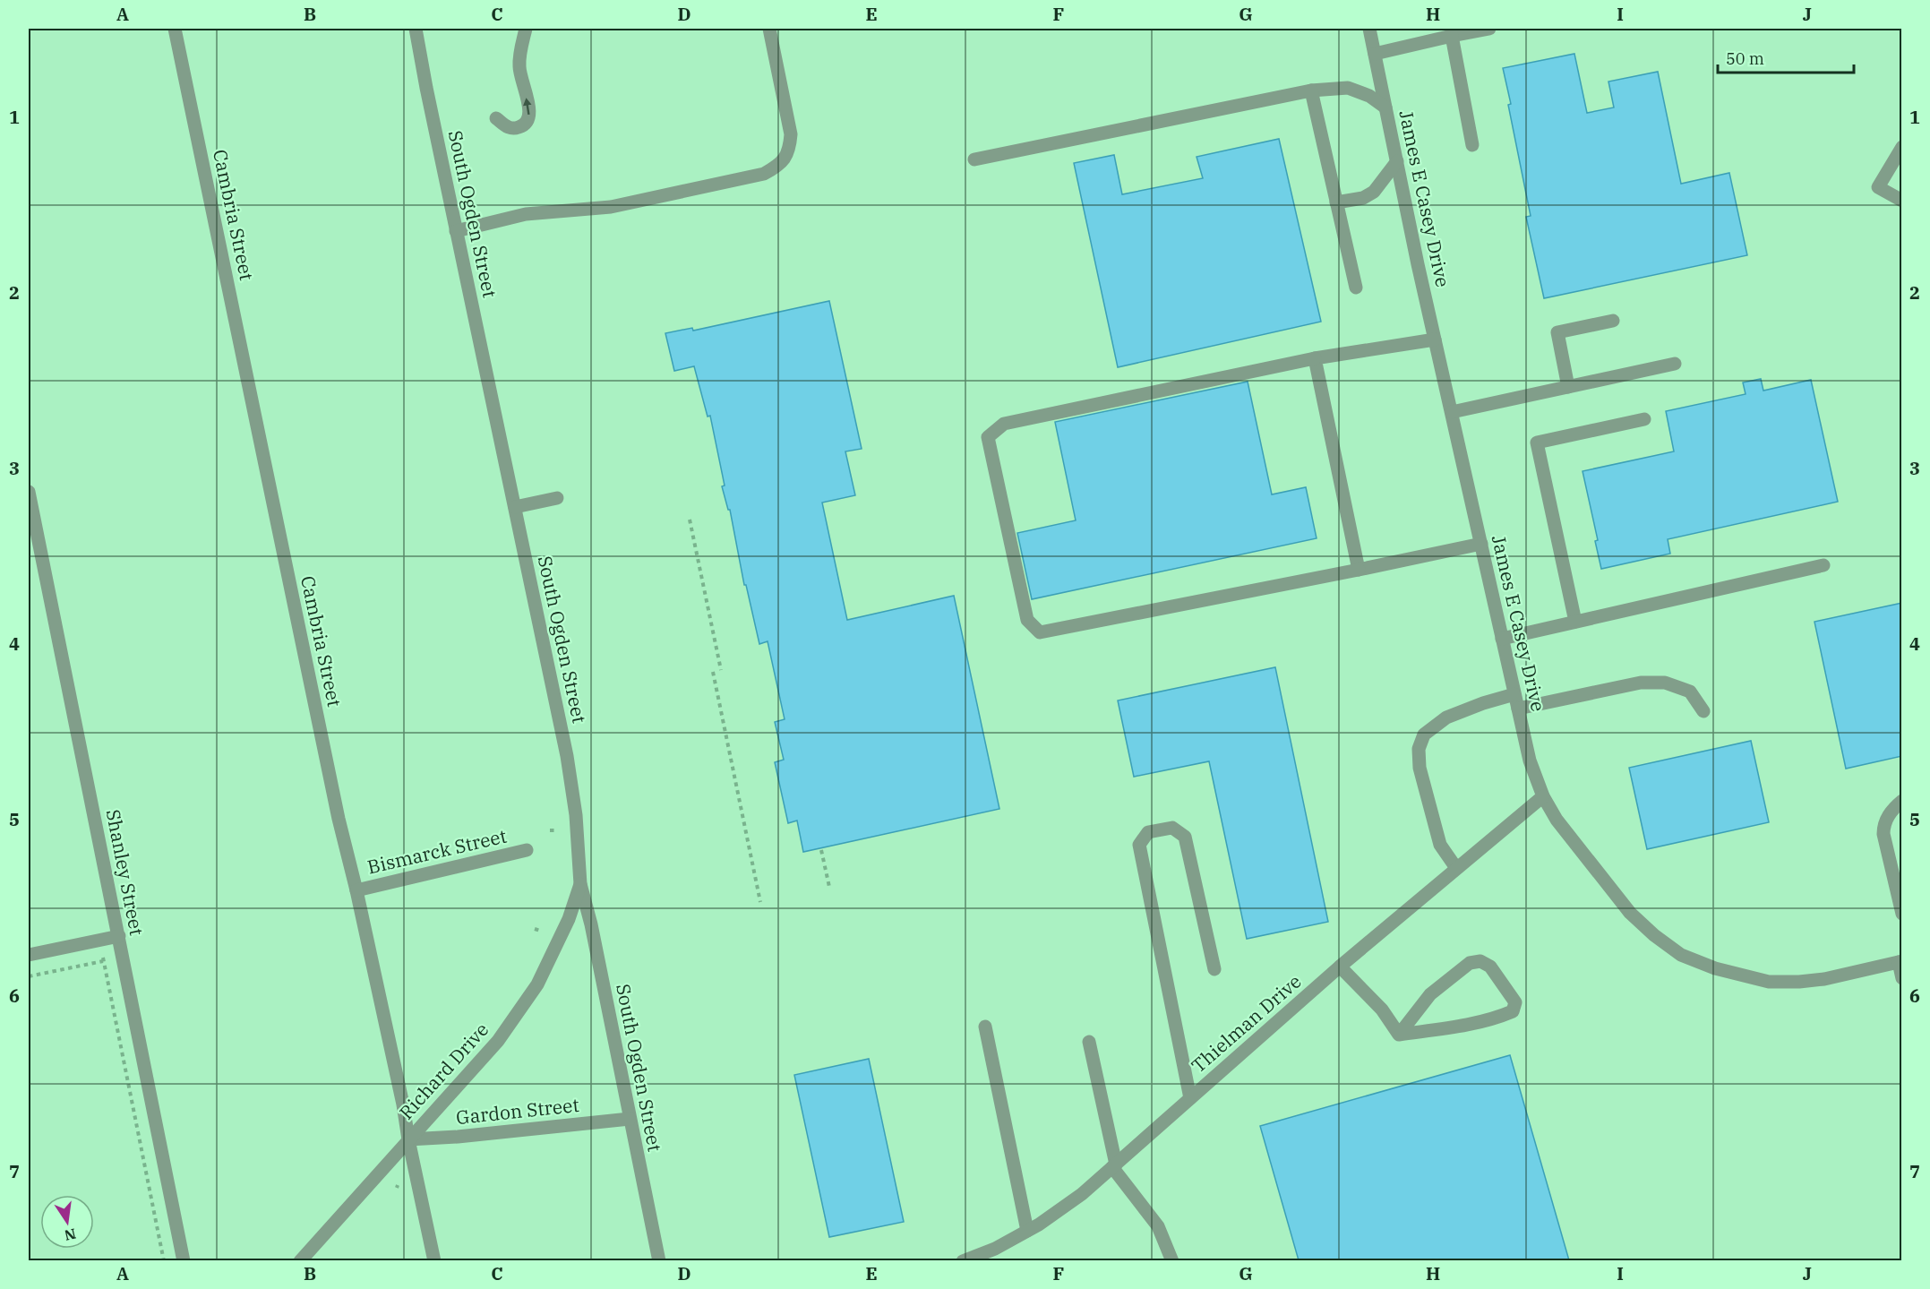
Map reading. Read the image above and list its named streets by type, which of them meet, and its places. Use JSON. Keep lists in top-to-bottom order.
{
  "streets": {
    "street": [
      "James E Casey Drive",
      "South Ogden Street",
      "Cambria Street",
      "Bismarck Street",
      "Shanley Street",
      "Thielman Drive",
      "Richard Drive",
      "Gardon Street"
    ]
  },
  "crossings": [
    ["James E Casey Drive", "Thielman Drive"],
    ["South Ogden Street", "Richard Drive"],
    ["South Ogden Street", "Gardon Street"],
    ["Cambria Street", "Bismarck Street"],
    ["Cambria Street", "Richard Drive"],
    ["Cambria Street", "Gardon Street"],
    ["Richard Drive", "Gardon Street"]
  ],
  "scale_bar": "50 m",
  "north": "bottom",
  "grid": {
    "columns": [
      "A",
      "B",
      "C",
      "D",
      "E",
      "F",
      "G",
      "H",
      "I",
      "J"
    ],
    "rows": [
      "1",
      "2",
      "3",
      "4",
      "5",
      "6",
      "7"
    ]
  }
}
